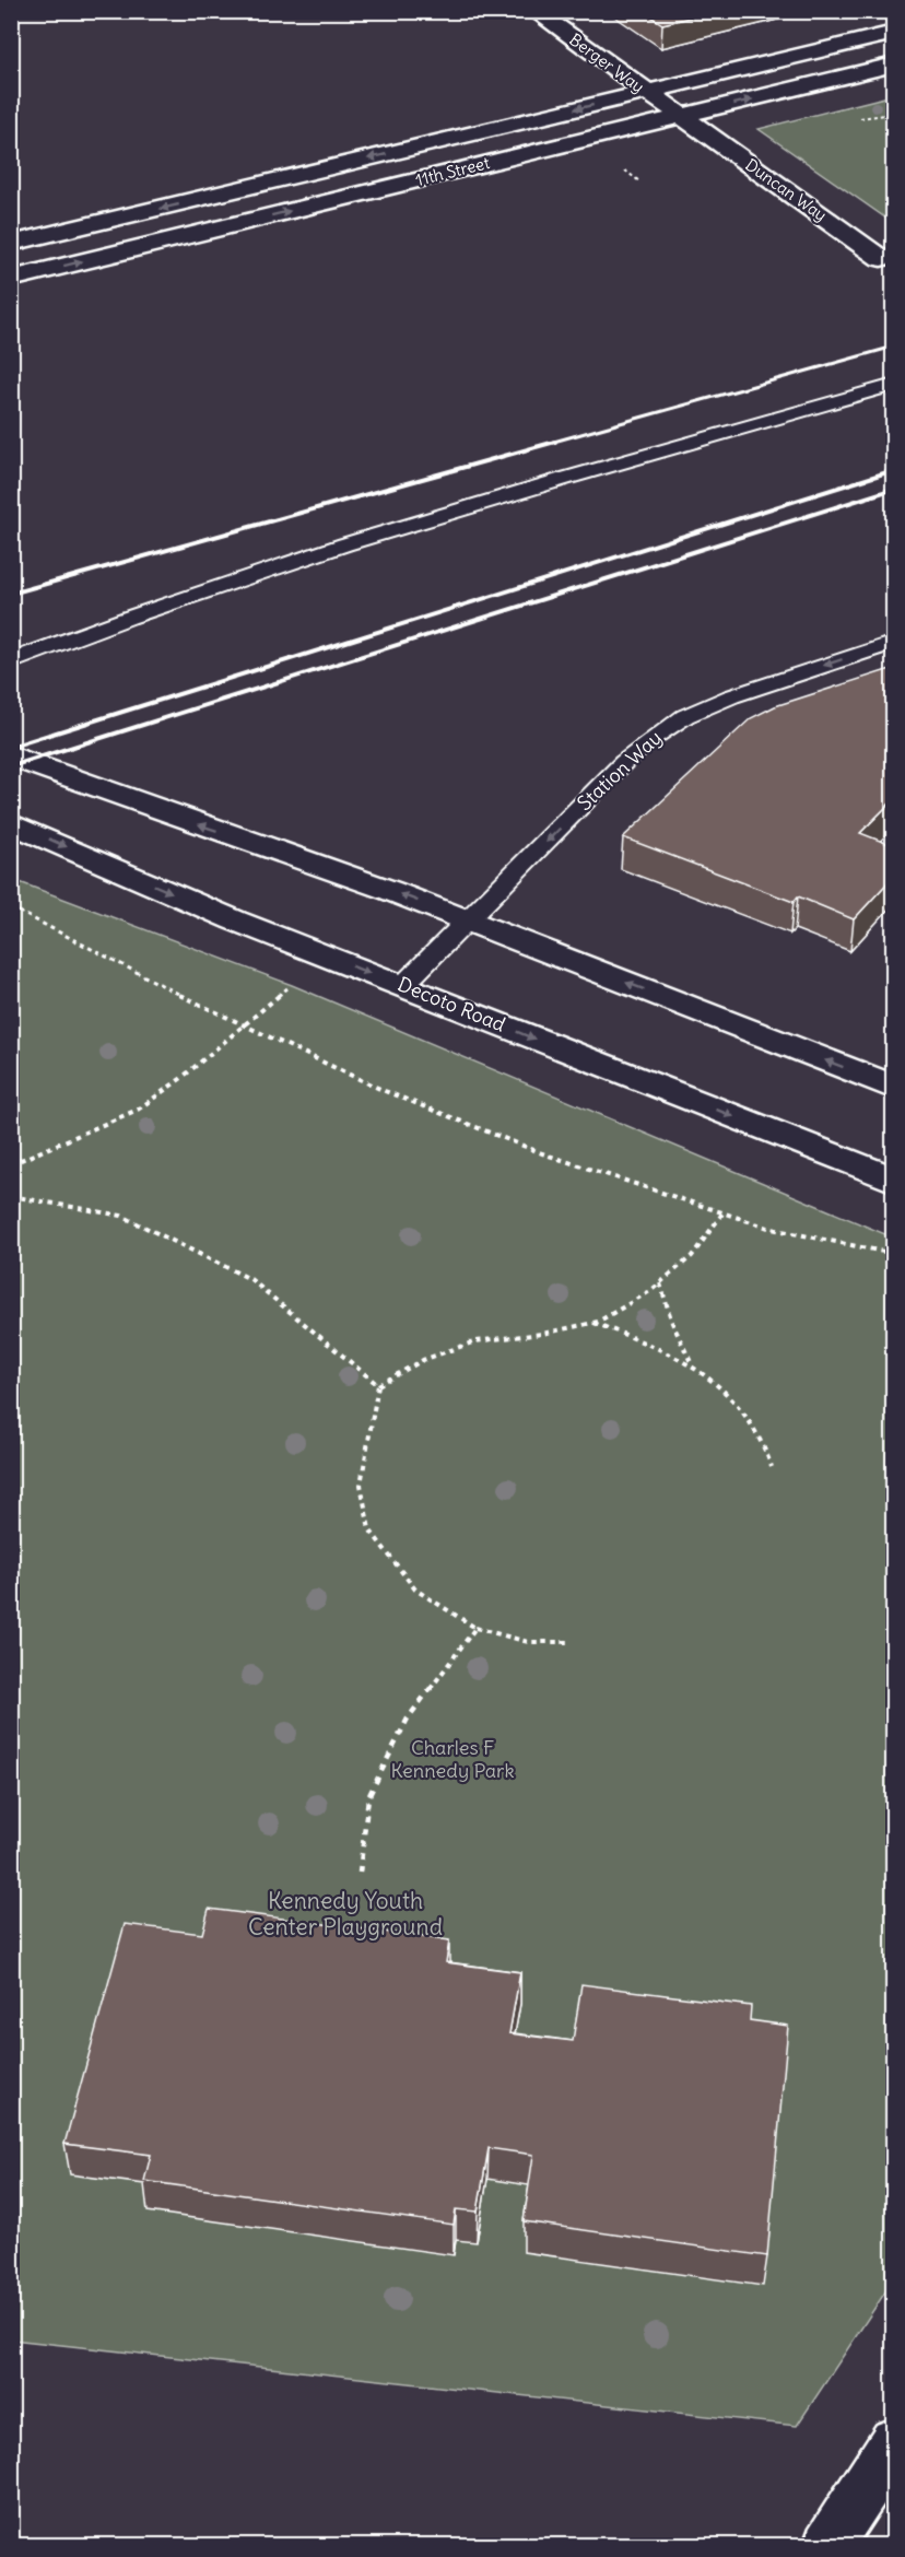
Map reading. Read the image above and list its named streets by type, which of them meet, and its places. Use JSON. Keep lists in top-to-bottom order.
{
  "streets": {
    "street": [
      "Berger Way",
      "11th Street",
      "Duncan Way",
      "Decoto Road"
    ],
    "lane": ["Station Way"]
  },
  "crossings": [
    ["Berger Way", "11th Street"],
    ["Berger Way", "Duncan Way"],
    ["11th Street", "Duncan Way"],
    ["Station Way", "Decoto Road"]
  ],
  "one_way": ["Station Way"],
  "parks": ["Charles F Kennedy Park", "Kennedy Youth Center Playground"]
}
